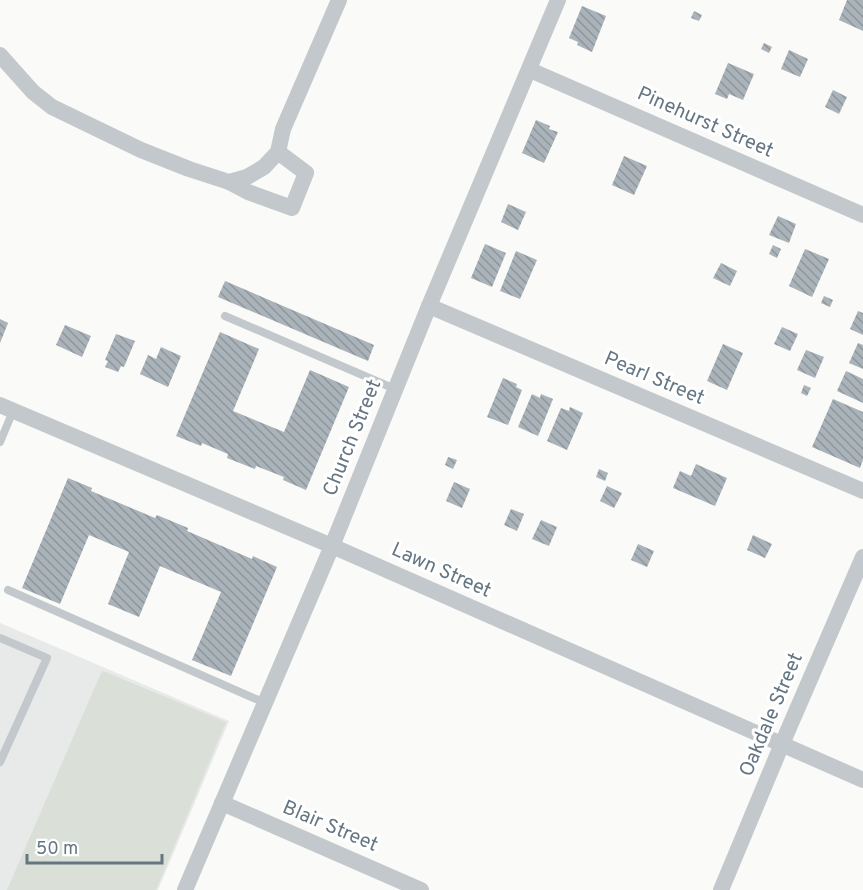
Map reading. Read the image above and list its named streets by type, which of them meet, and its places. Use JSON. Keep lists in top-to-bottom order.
{
  "streets": {
    "street": [
      "Pinehurst Street",
      "Pearl Street",
      "Church Street",
      "Lawn Street",
      "Oakdale Street",
      "Blair Street"
    ]
  },
  "crossings": [
    ["Pinehurst Street", "Church Street"],
    ["Pearl Street", "Church Street"],
    ["Church Street", "Lawn Street"],
    ["Church Street", "Blair Street"],
    ["Lawn Street", "Oakdale Street"]
  ],
  "scale_bar": "50 m"
}
